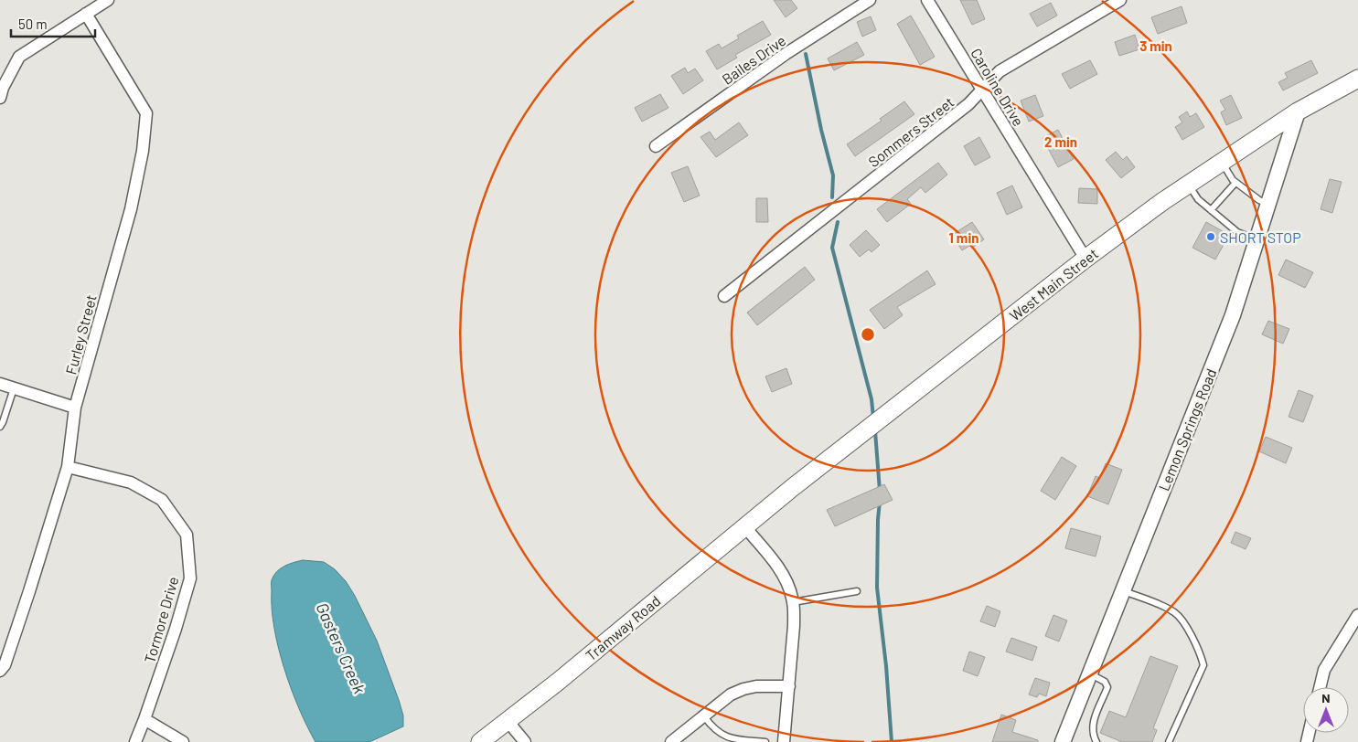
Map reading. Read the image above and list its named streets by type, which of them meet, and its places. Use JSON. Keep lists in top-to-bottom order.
{
  "streets": {
    "main road": ["West Main Street", "Tramway Road"],
    "street": [
      "Bailes Drive",
      "Caroline Drive",
      "Sommers Street",
      "Furley Street",
      "Lemon Springs Road",
      "Tormore Drive"
    ]
  },
  "crossings": [
    ["Caroline Drive", "Sommers Street"],
    ["Caroline Drive", "West Main Street"],
    ["West Main Street", "Lemon Springs Road"],
    ["West Main Street", "Tramway Road"],
    ["Furley Street", "Tormore Drive"]
  ],
  "water": ["Gasters Creek"],
  "places": ["SHORT STOP"],
  "scale_bar": "50 m",
  "north": "top",
  "rings": ["3 min", "2 min", "1 min"]
}
